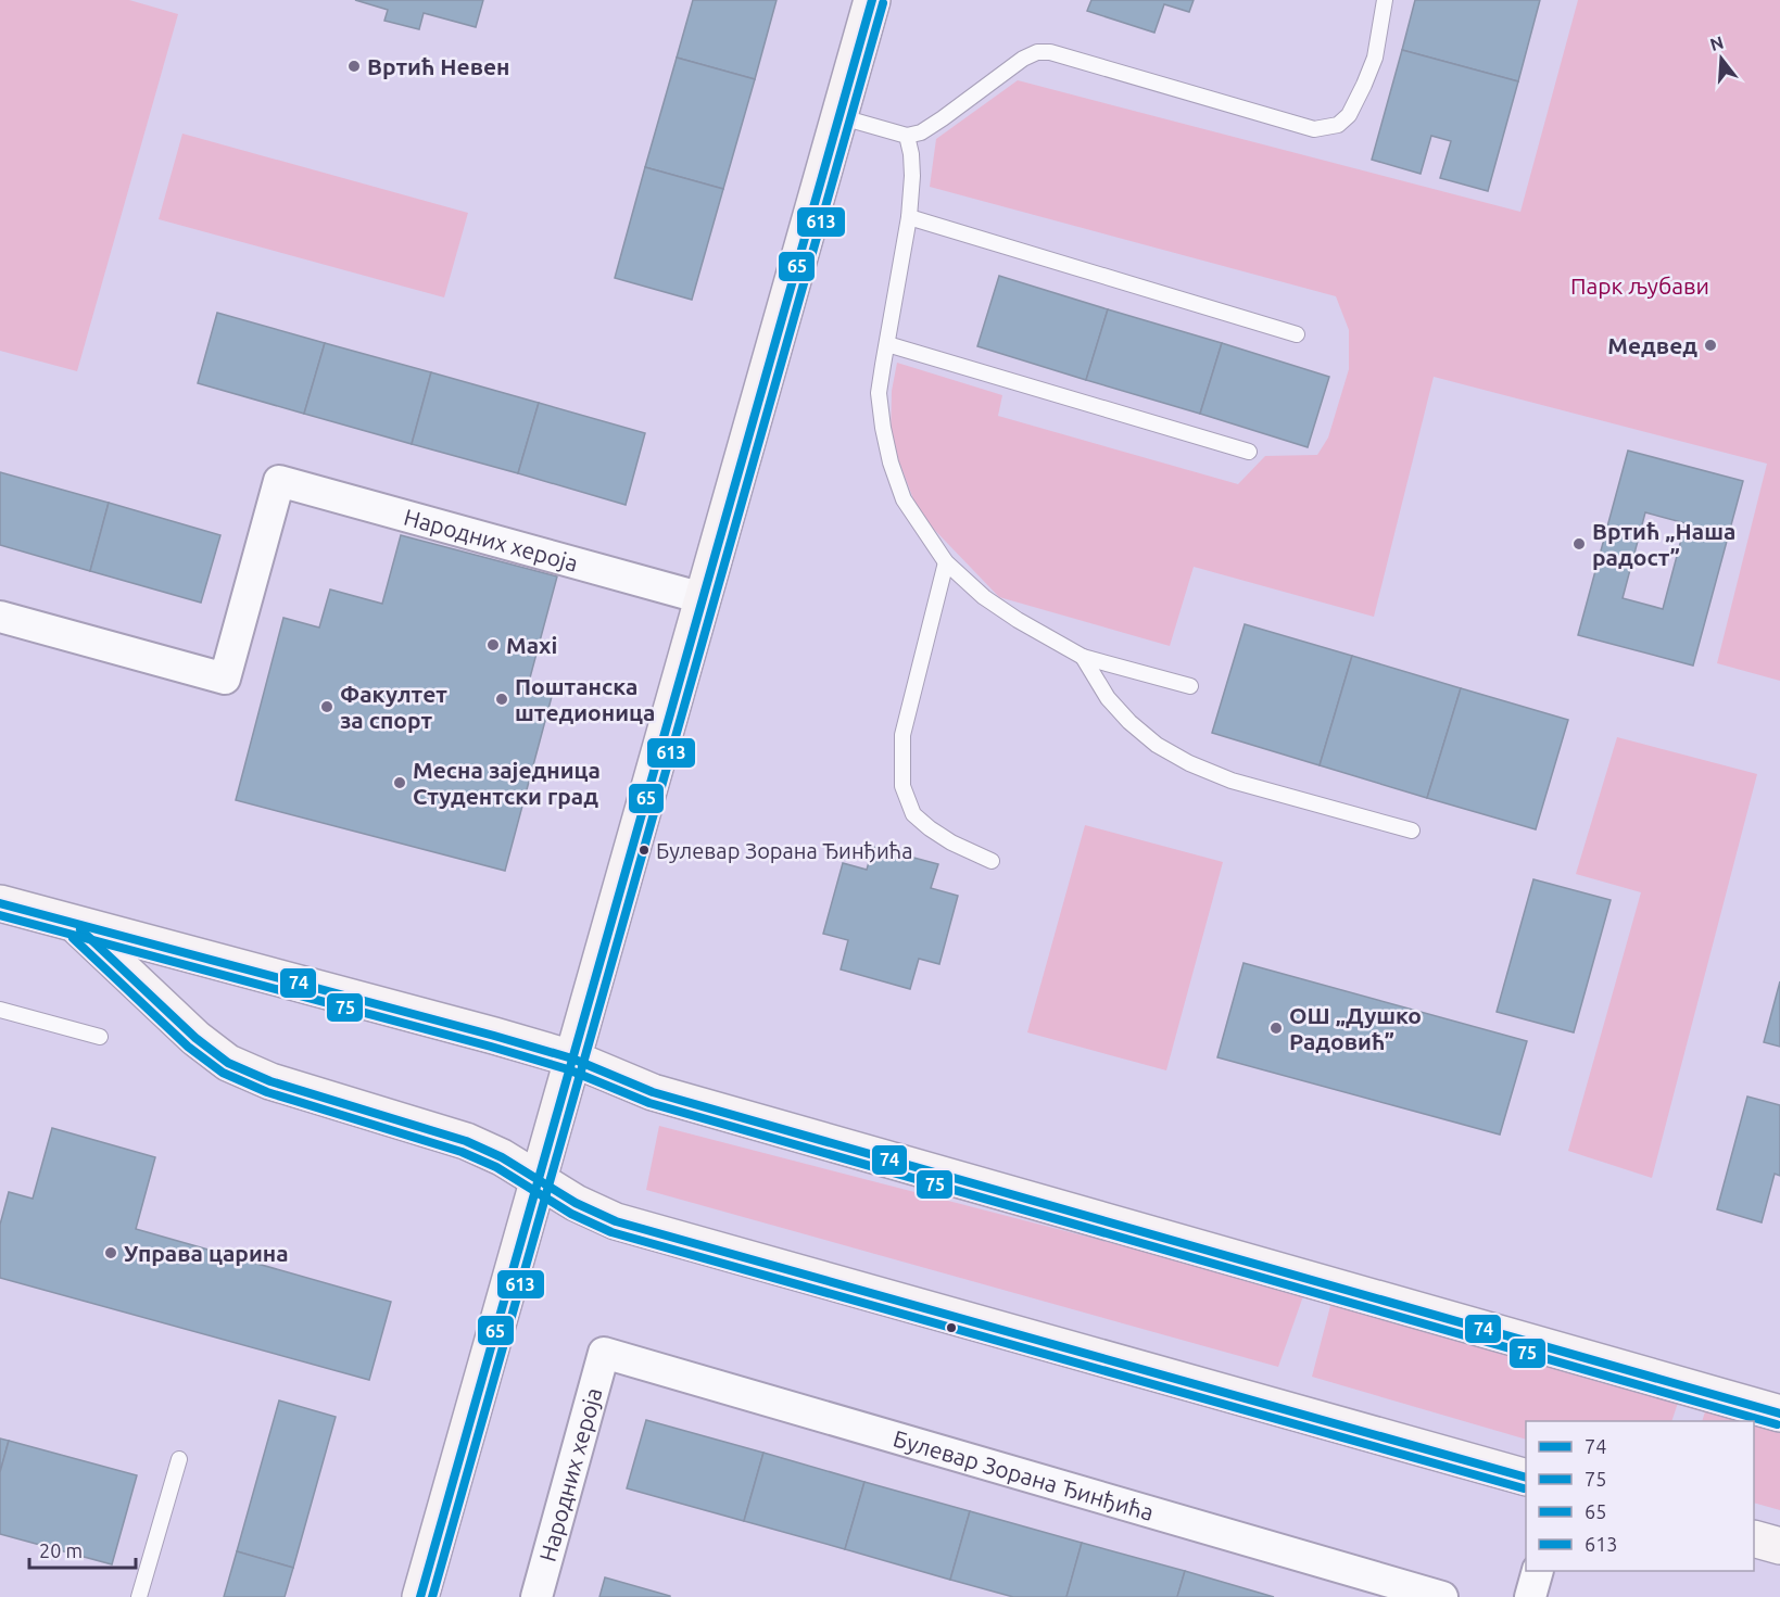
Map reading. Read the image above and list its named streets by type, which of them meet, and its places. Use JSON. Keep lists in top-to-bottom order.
{
  "streets": {
    "street": ["Народних хероја", "Булевар Зорана Ђинђића"]
  },
  "crossings": [
    ["Народних хероја", "Булевар Зорана Ђинђића"]
  ],
  "parks": ["Парк љубави"],
  "places": [
    "Вртић Невен",
    "Медвед",
    "Вртић „Наша радост”",
    "Maxi",
    "Поштанска штедионица",
    "Факултет за спорт",
    "Месна заједница Студентски град",
    "Булевар Зорана Ђинђића",
    "ОШ „Душко Радовић”",
    "Управа царина"
  ],
  "lines": [
    "transit line 65",
    "transit line 613",
    "transit line 74",
    "transit line 75"
  ],
  "legend": [
    "74",
    "75",
    "65",
    "613"
  ],
  "scale_bar": "20 m",
  "north": "top"
}
